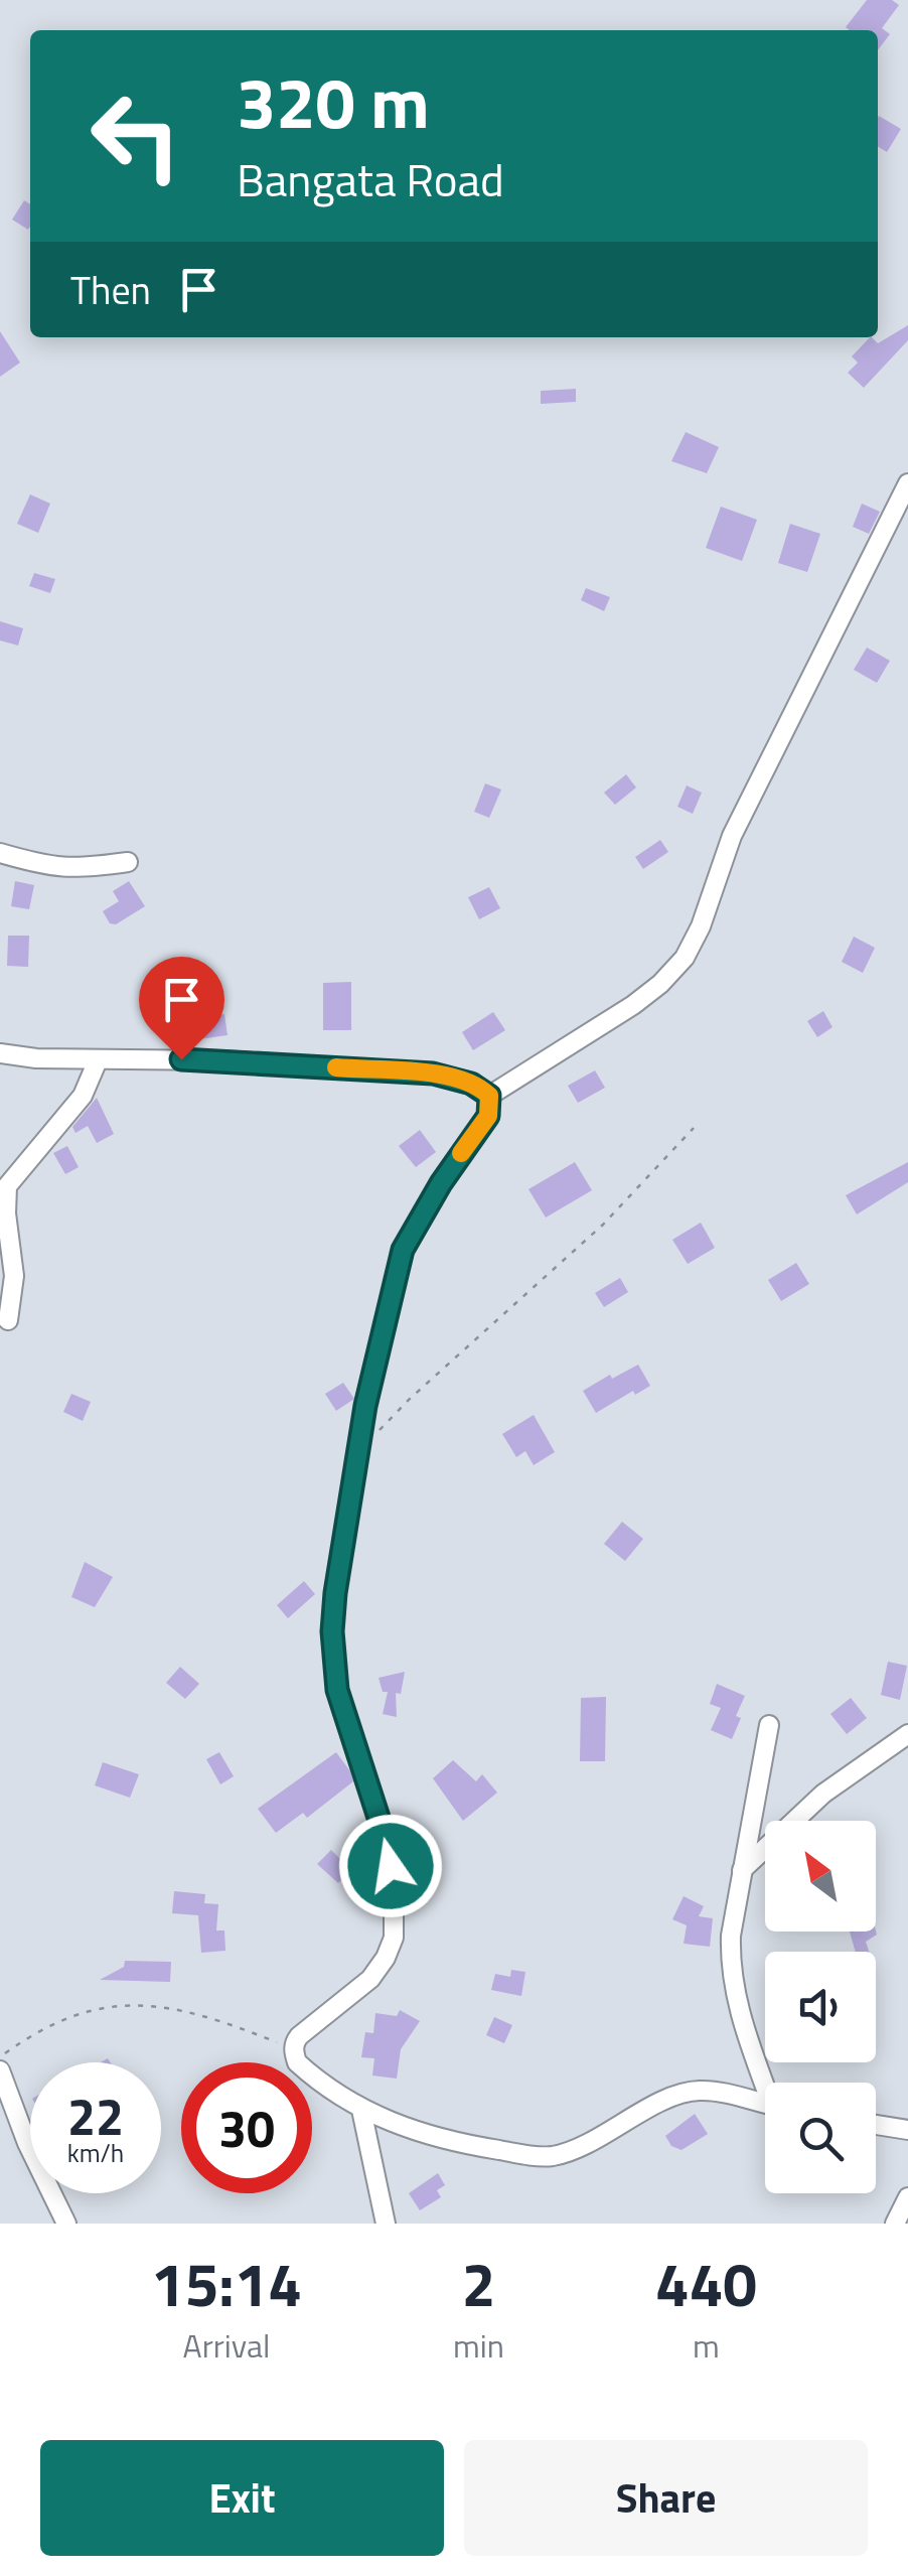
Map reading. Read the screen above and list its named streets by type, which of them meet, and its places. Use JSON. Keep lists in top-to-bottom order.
{
  "north": "top left",
  "page": {
    "turn": ["320 m", "Bangata Road"],
    "then": "Then",
    "speed": "22 km/h",
    "limit": "30",
    "eta": [
      "15:14",
      "Arrival",
      "2",
      "min",
      "440",
      "m"
    ],
    "buttons": ["Exit", "Share"]
  }
}
